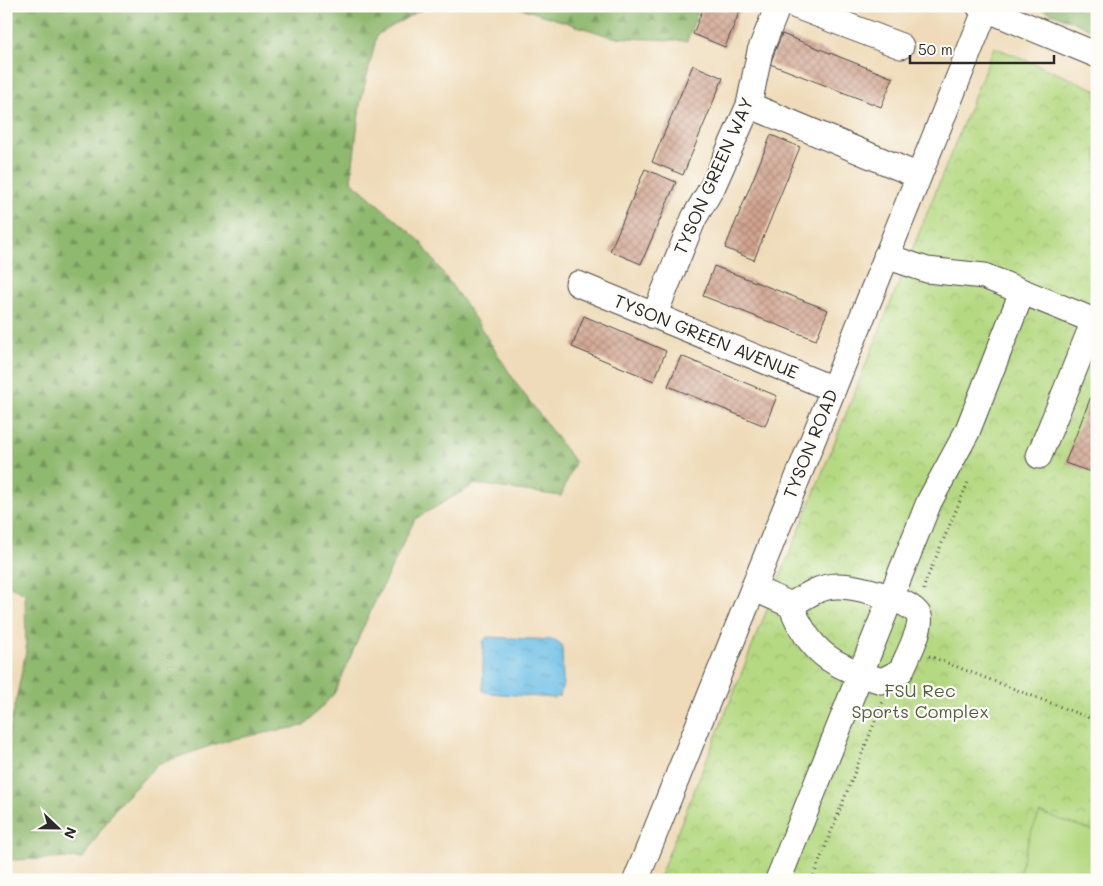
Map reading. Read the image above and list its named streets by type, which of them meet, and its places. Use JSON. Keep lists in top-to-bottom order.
{
  "streets": {
    "street": ["TYSON GREEN WAY", "TYSON GREEN AVENUE", "TYSON ROAD"]
  },
  "crossings": [
    ["TYSON GREEN WAY", "TYSON GREEN AVENUE"],
    ["TYSON GREEN AVENUE", "TYSON ROAD"]
  ],
  "parks": ["FSU Rec Sports Complex"],
  "scale_bar": "50 m",
  "north": "right"
}
